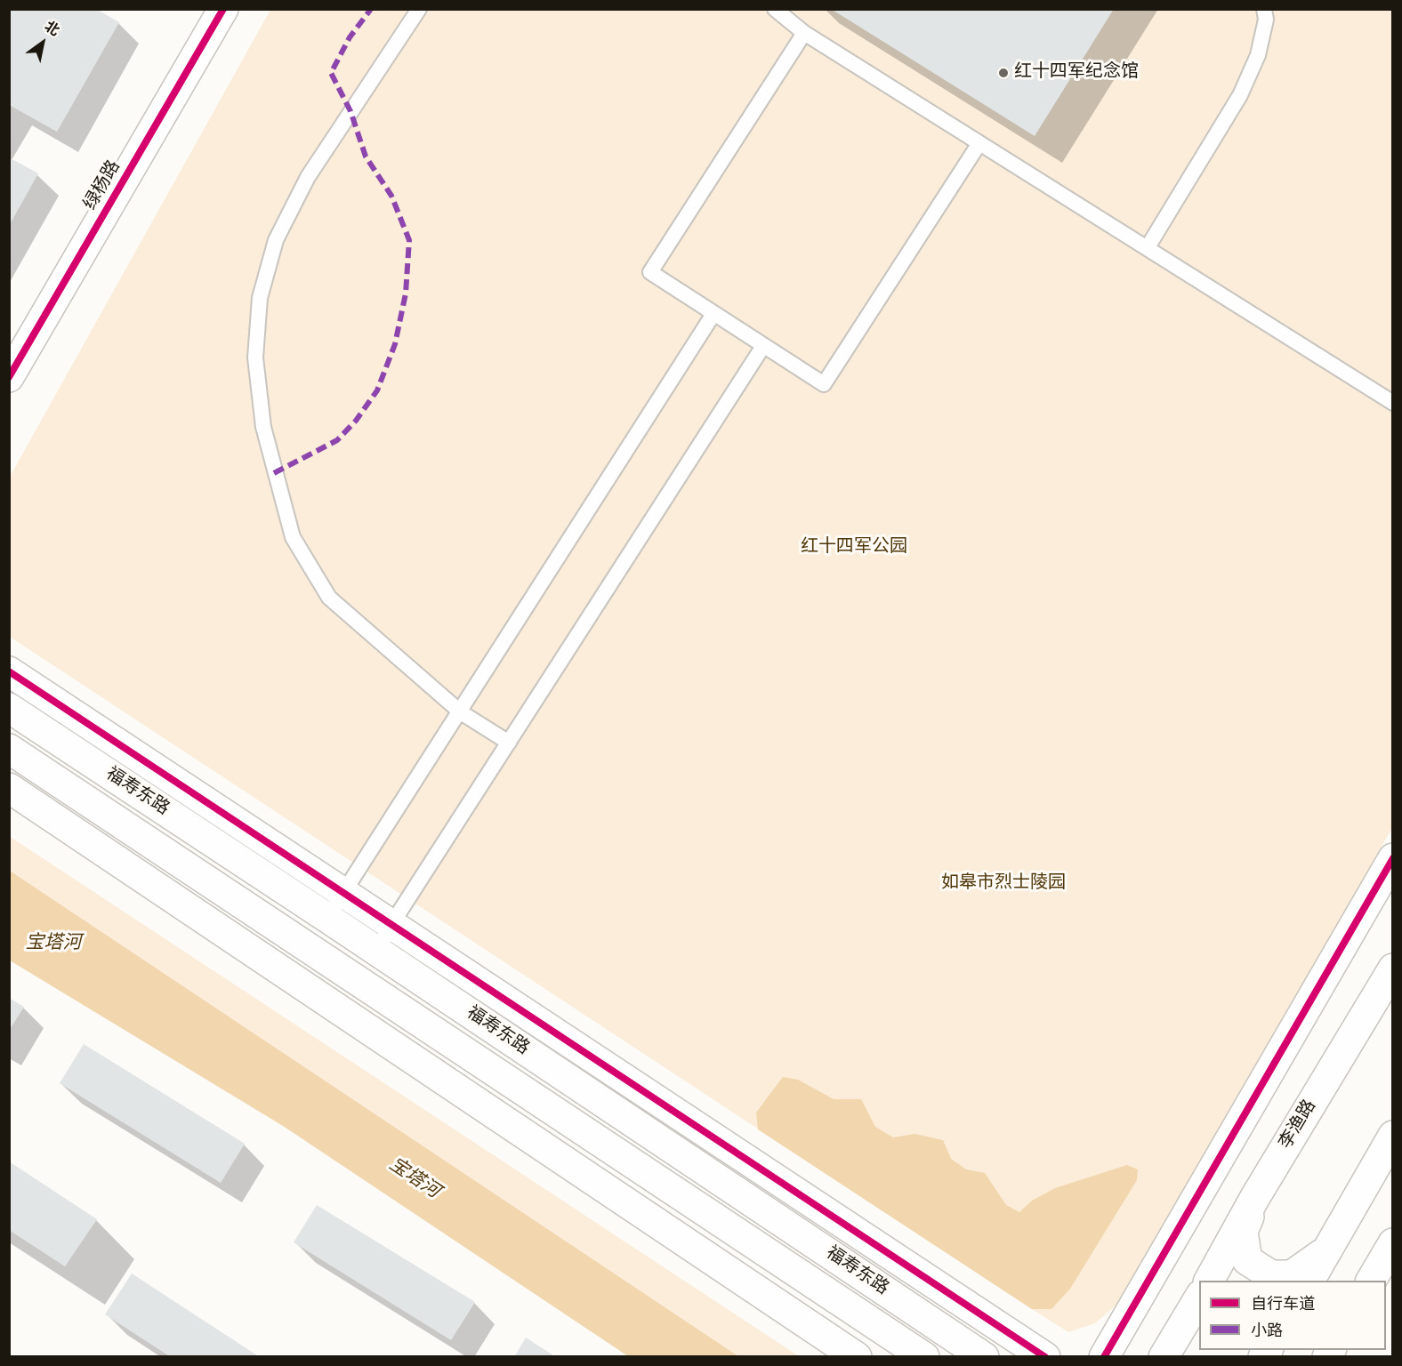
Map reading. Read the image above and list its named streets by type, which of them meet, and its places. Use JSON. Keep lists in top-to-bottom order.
{
  "streets": {
    "street": ["绿杨路", "福寿东路", "李渔路"]
  },
  "water": ["宝塔河"],
  "parks": ["红十四军公园", "如皋市烈士陵园"],
  "places": ["红十四军纪念馆"],
  "legend": ["自行车道", "小路"],
  "north": "top right"
}
